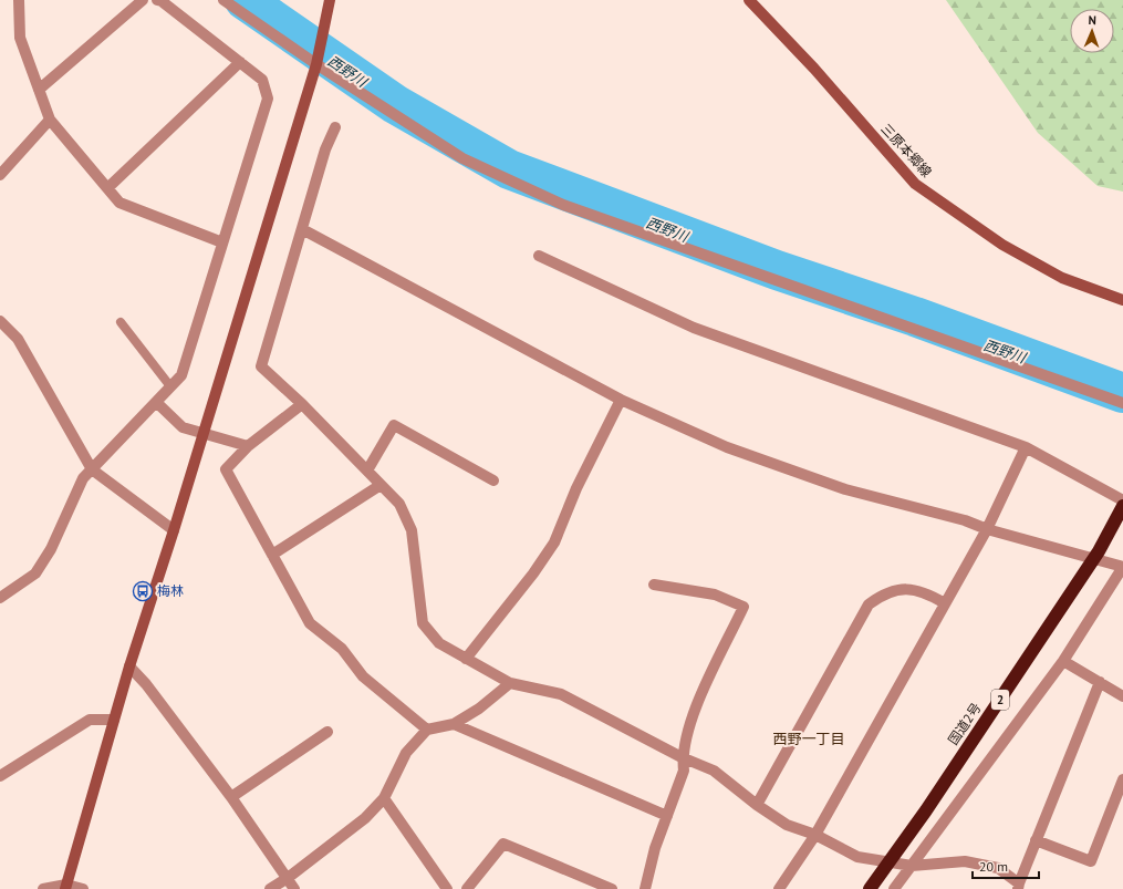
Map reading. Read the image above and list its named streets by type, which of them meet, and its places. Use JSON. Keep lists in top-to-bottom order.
{
  "streets": {
    "highway": ["2", "国道2号"],
    "street": ["三原本郷線"]
  },
  "districts": ["西野一丁目"],
  "water": ["西野川"],
  "places": {
    "bus stop": ["梅林"]
  },
  "scale_bar": "20 m",
  "north": "top"
}
